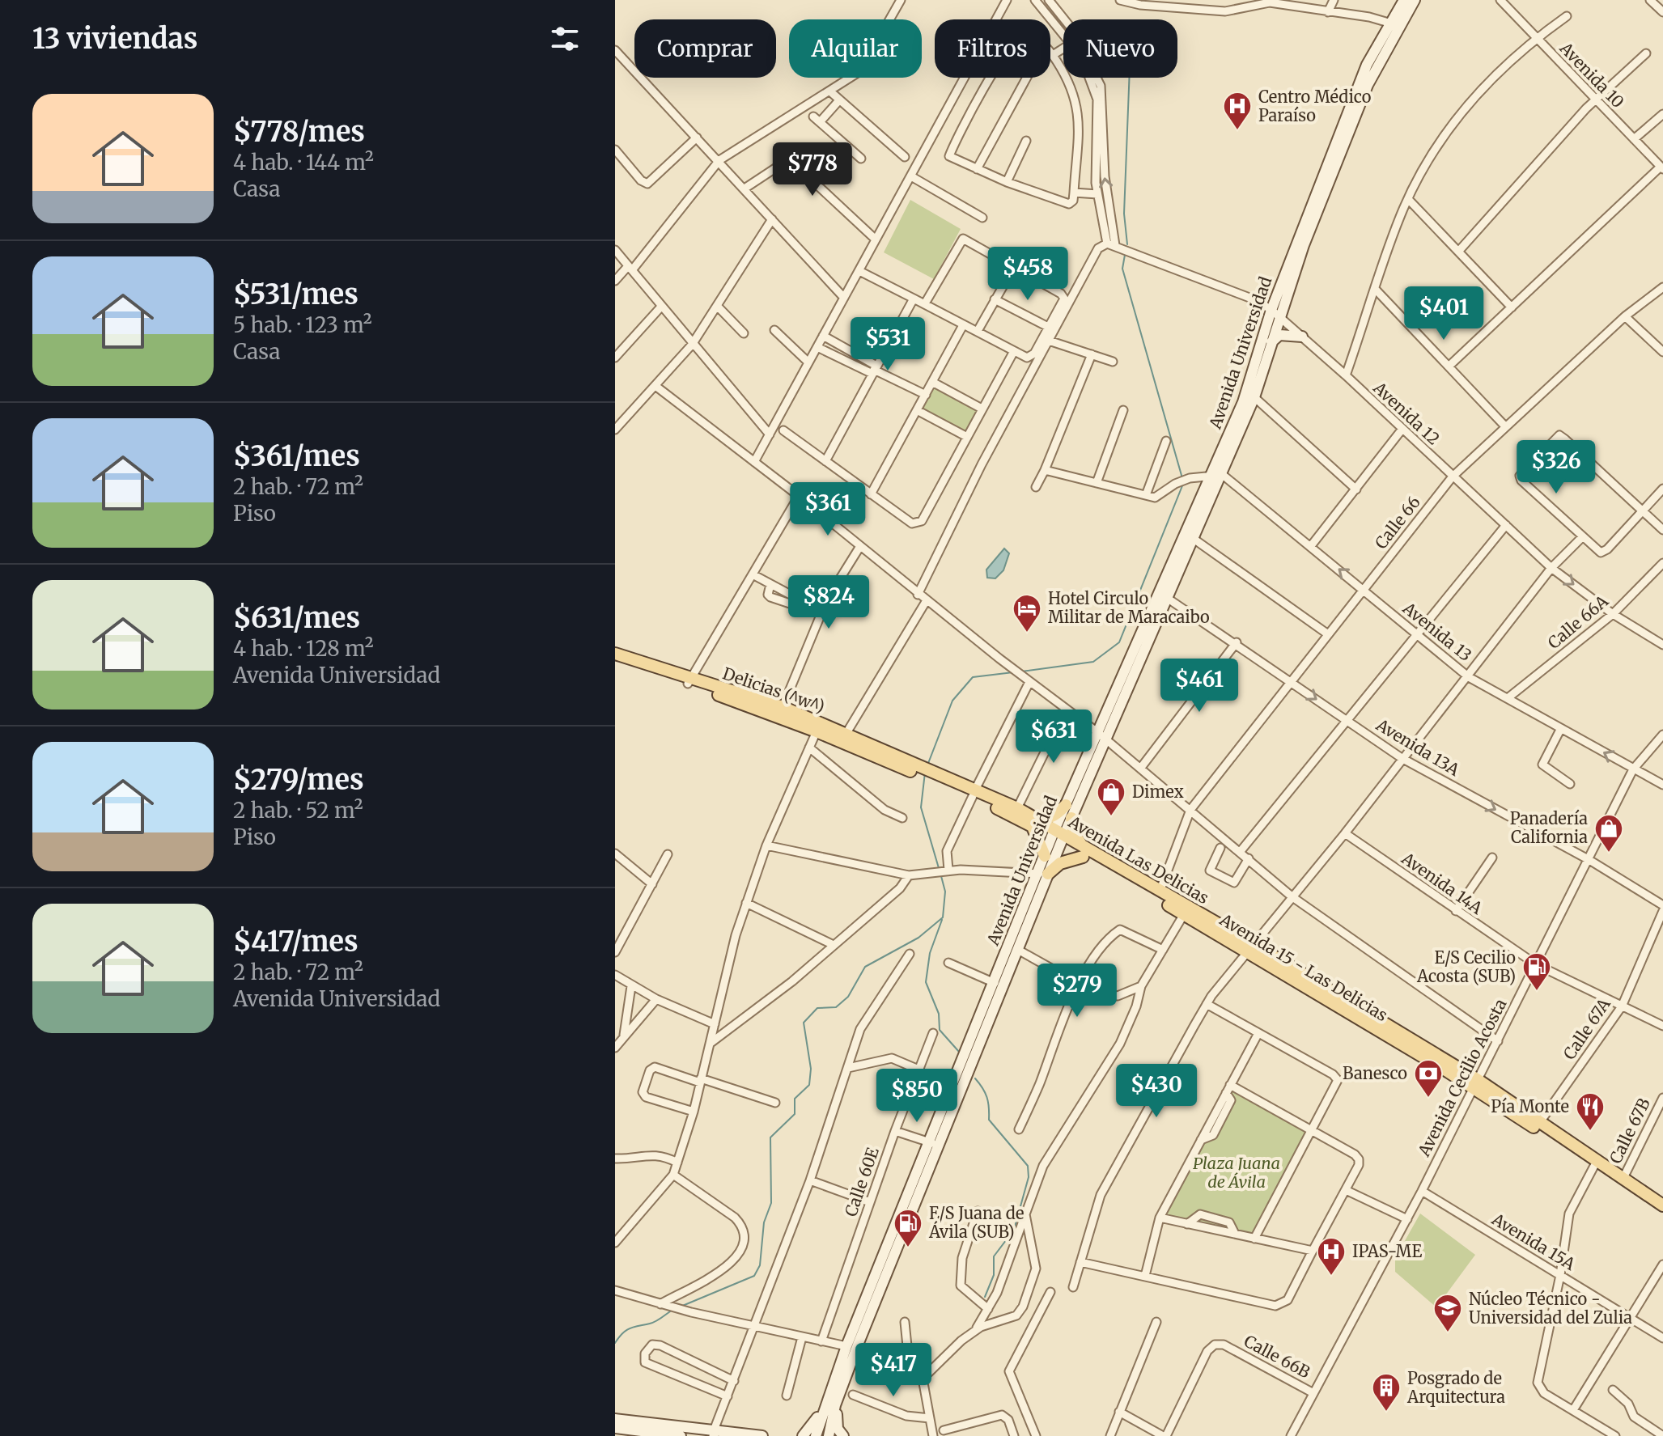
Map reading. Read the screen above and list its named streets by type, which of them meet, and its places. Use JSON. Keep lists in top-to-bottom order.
{
  "streets": {
    "main road": ["Delicias (^w^)", "Avenida Las Delicias", "Avenida 15 - Las Delicias"],
    "street": [
      "Avenida 10",
      "Avenida Universidad",
      "Avenida 12",
      "Calle 66",
      "Calle 66A",
      "Avenida 13",
      "Avenida 13A",
      "Avenida 14A",
      "Calle 67A",
      "Avenida Cecilio Acosta",
      "Calle 67B",
      "Calle 60E",
      "Avenida 15A",
      "Calle 66B"
    ]
  },
  "crossings": [
    ["Avenida Universidad", "Avenida 12"],
    ["Avenida Universidad", "Avenida 13"],
    ["Avenida Universidad", "Avenida 13A"],
    ["Avenida Universidad", "Avenida Las Delicias"],
    ["Avenida 12", "Calle 66"],
    ["Avenida 12", "Calle 66A"],
    ["Calle 66", "Avenida 13"],
    ["Calle 66", "Avenida 13A"],
    ["Calle 66", "Avenida Las Delicias"],
    ["Calle 66A", "Avenida 13"],
    ["Avenida 13", "Avenida Cecilio Acosta"],
    ["Delicias (^w^)", "Avenida Las Delicias"],
    ["Avenida 13A", "Avenida Cecilio Acosta"],
    ["Avenida Las Delicias", "Avenida 15 - Las Delicias"],
    ["Avenida Las Delicias", "Calle 67A"],
    ["Avenida Las Delicias", "Avenida Cecilio Acosta"],
    ["Avenida Las Delicias", "Calle 67B"],
    ["Avenida 14A", "Calle 67A"],
    ["Avenida 14A", "Avenida Cecilio Acosta"],
    ["Avenida Cecilio Acosta", "Avenida 15A"],
    ["Avenida Cecilio Acosta", "Calle 66B"]
  ],
  "one_way": ["Avenida 13A"],
  "parks": ["Plaza Juana de Ávila"],
  "places": {
    "hospital": ["Centro Médico Paraíso", "IPAS-ME"],
    "hotel": ["Hotel Circulo Militar de Maracaibo"],
    "shop": ["Dimex", "Panadería California"],
    "fuel station": ["E/S Cecilio Acosta (SUB)", "E/S Juana de Ávila (SUB)"],
    "bank": ["Banesco"],
    "restaurant": ["Pía Monte"],
    "school or university": ["Núcleo Técnico - Universidad del Zulia"],
    "building": ["Posgrado de Arquitectura"]
  },
  "page": {
    "heading": "13 viviendas",
    "chip": [
      "Comprar",
      "Alquilar",
      "Filtros",
      "Nuevo"
    ],
    "list": [
      {
        "name": "$778/mes",
        "note": "4 hab. · 144 m² · Casa"
      },
      {
        "name": "$531/mes",
        "note": "5 hab. · 123 m² · Casa"
      },
      {
        "name": "$361/mes",
        "note": "2 hab. · 72 m² · Piso"
      },
      {
        "name": "$631/mes",
        "note": "4 hab. · 128 m² · Avenida Universidad"
      },
      {
        "name": "$279/mes",
        "note": "2 hab. · 52 m² · Piso"
      },
      {
        "name": "$417/mes",
        "note": "2 hab. · 72 m² · Avenida Universidad"
      }
    ],
    "price": [
      "$778",
      "$458",
      "$401",
      "$531",
      "$326",
      "$361",
      "$824",
      "$461",
      "$631",
      "$279",
      "$430",
      "$850",
      "$417"
    ]
  }
}
